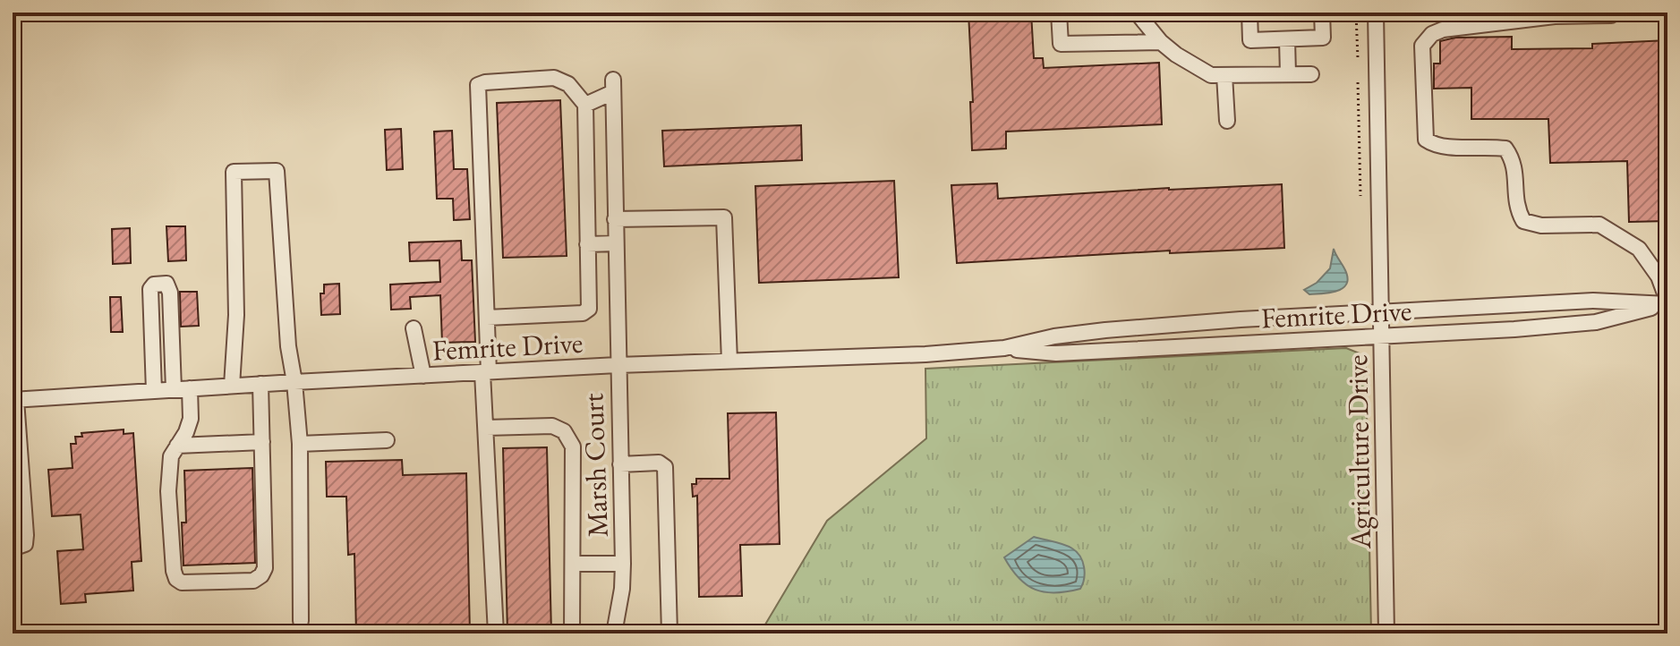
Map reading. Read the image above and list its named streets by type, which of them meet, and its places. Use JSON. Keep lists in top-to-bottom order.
{
  "streets": {
    "street": ["Femrite Drive", "Agriculture Drive", "Marsh Court"]
  },
  "crossings": [
    ["Femrite Drive", "Agriculture Drive"],
    ["Femrite Drive", "Marsh Court"]
  ]
}
